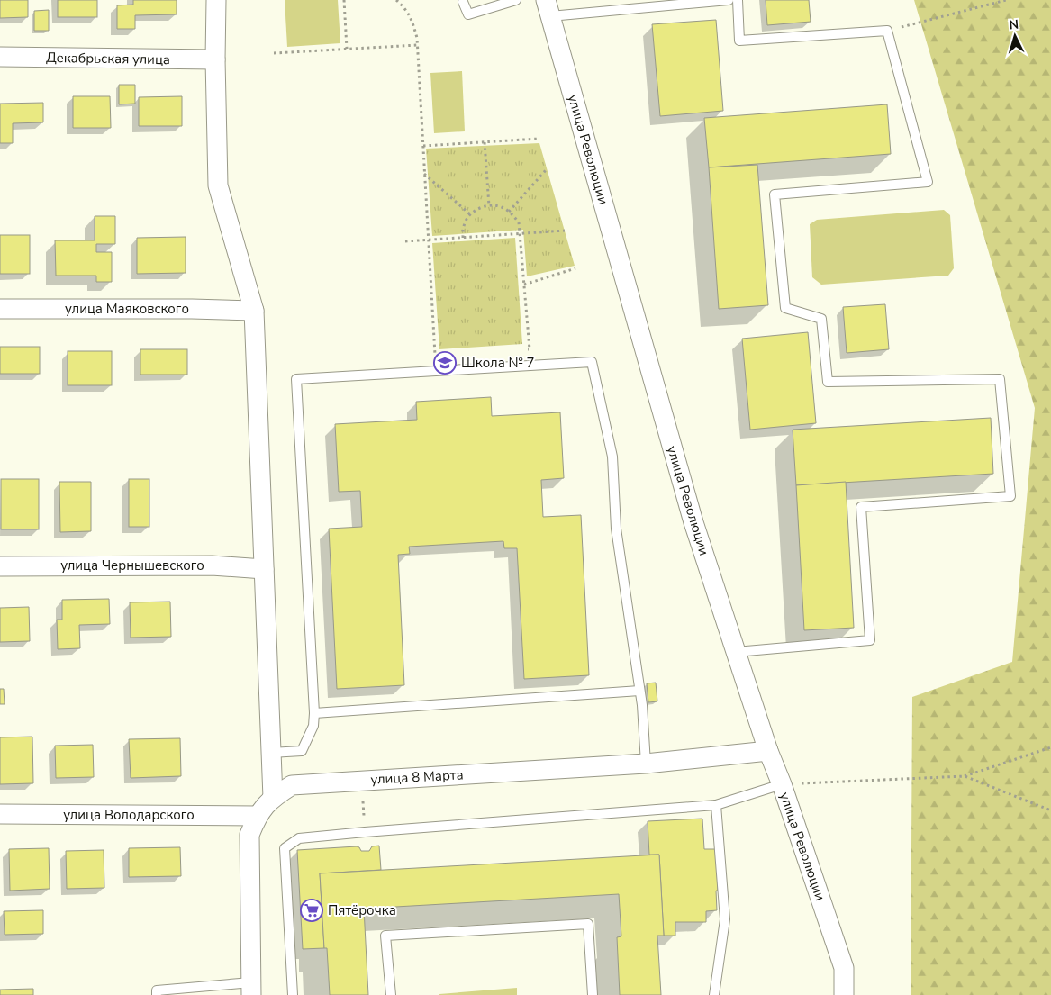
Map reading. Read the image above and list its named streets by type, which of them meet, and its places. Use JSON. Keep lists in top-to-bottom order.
{
  "streets": {
    "street": [
      "Декабрьская улица",
      "улица Революции",
      "улица Маяковского",
      "улица Чернышевского",
      "улица 8 Марта",
      "улица Володарского"
    ]
  },
  "crossings": [
    ["улица Революции", "улица 8 Марта"],
    ["улица 8 Марта", "улица Володарского"]
  ],
  "places": {
    "school or university": ["Школа № 7"],
    "supermarket": ["Пятёрочка"]
  },
  "north": "top"
}
